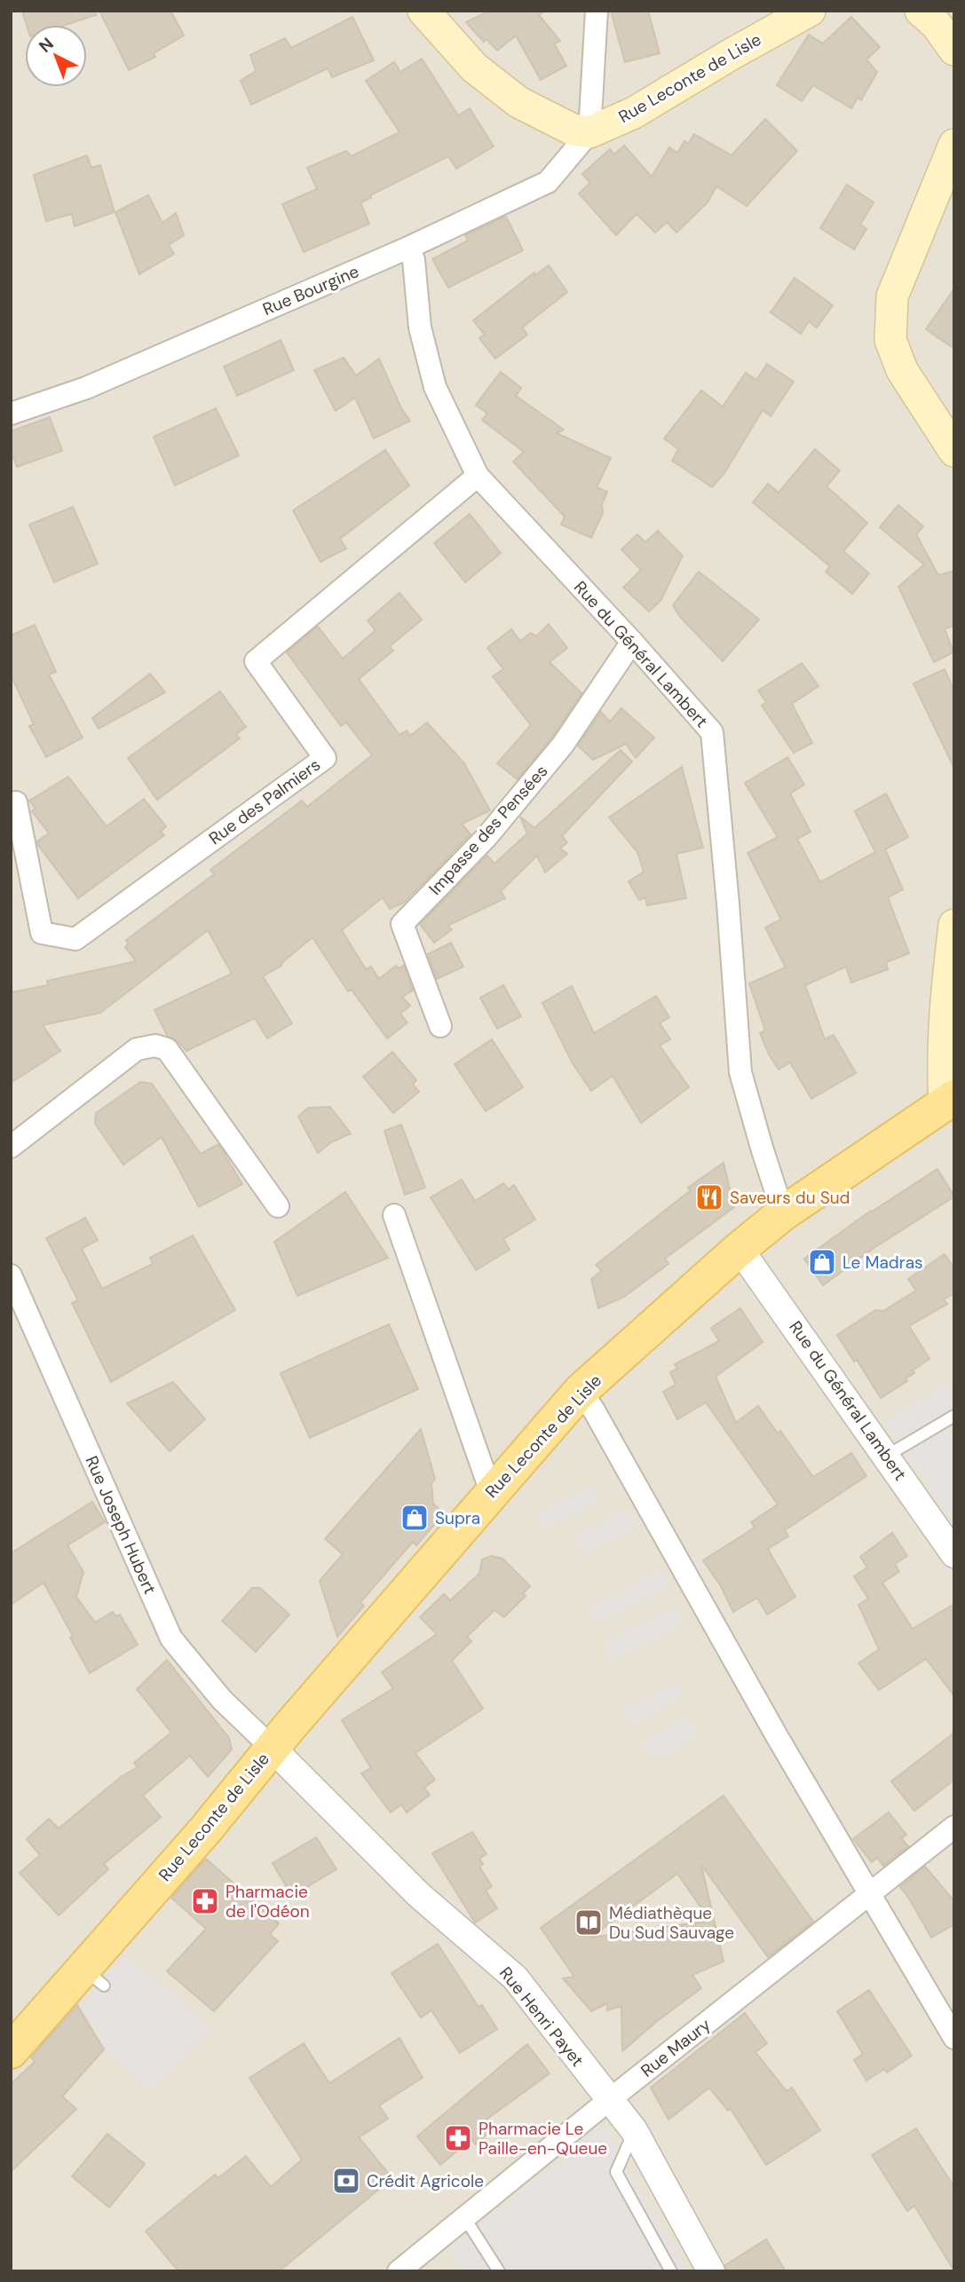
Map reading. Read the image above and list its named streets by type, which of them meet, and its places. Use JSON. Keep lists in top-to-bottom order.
{
  "streets": {
    "main road": ["Rue Leconte de Lisle"],
    "street": [
      "Rue Bourgine",
      "Rue du Général Lambert",
      "Rue des Palmiers",
      "Impasse des Pensées",
      "Rue Joseph Hubert",
      "Rue Henri Payet",
      "Rue Maury"
    ]
  },
  "crossings": [
    ["Rue Leconte de Lisle", "Rue Bourgine"],
    ["Rue Leconte de Lisle", "Rue du Général Lambert"],
    ["Rue Leconte de Lisle", "Rue Joseph Hubert"],
    ["Rue Leconte de Lisle", "Rue Henri Payet"],
    ["Rue Bourgine", "Rue du Général Lambert"],
    ["Rue du Général Lambert", "Rue des Palmiers"],
    ["Rue du Général Lambert", "Impasse des Pensées"],
    ["Rue Joseph Hubert", "Rue Henri Payet"],
    ["Rue Henri Payet", "Rue Maury"]
  ],
  "places": {
    "restaurant": ["Saveurs du Sud"],
    "shop": ["Le Madras", "Supra"],
    "pharmacy": ["Pharmacie de l'Odéon", "Pharmacie Le Paille-en-Queue"],
    "library": ["Médiathèque Du Sud Sauvage"],
    "bank": ["Crédit Agricole"]
  },
  "north": "top left"
}
